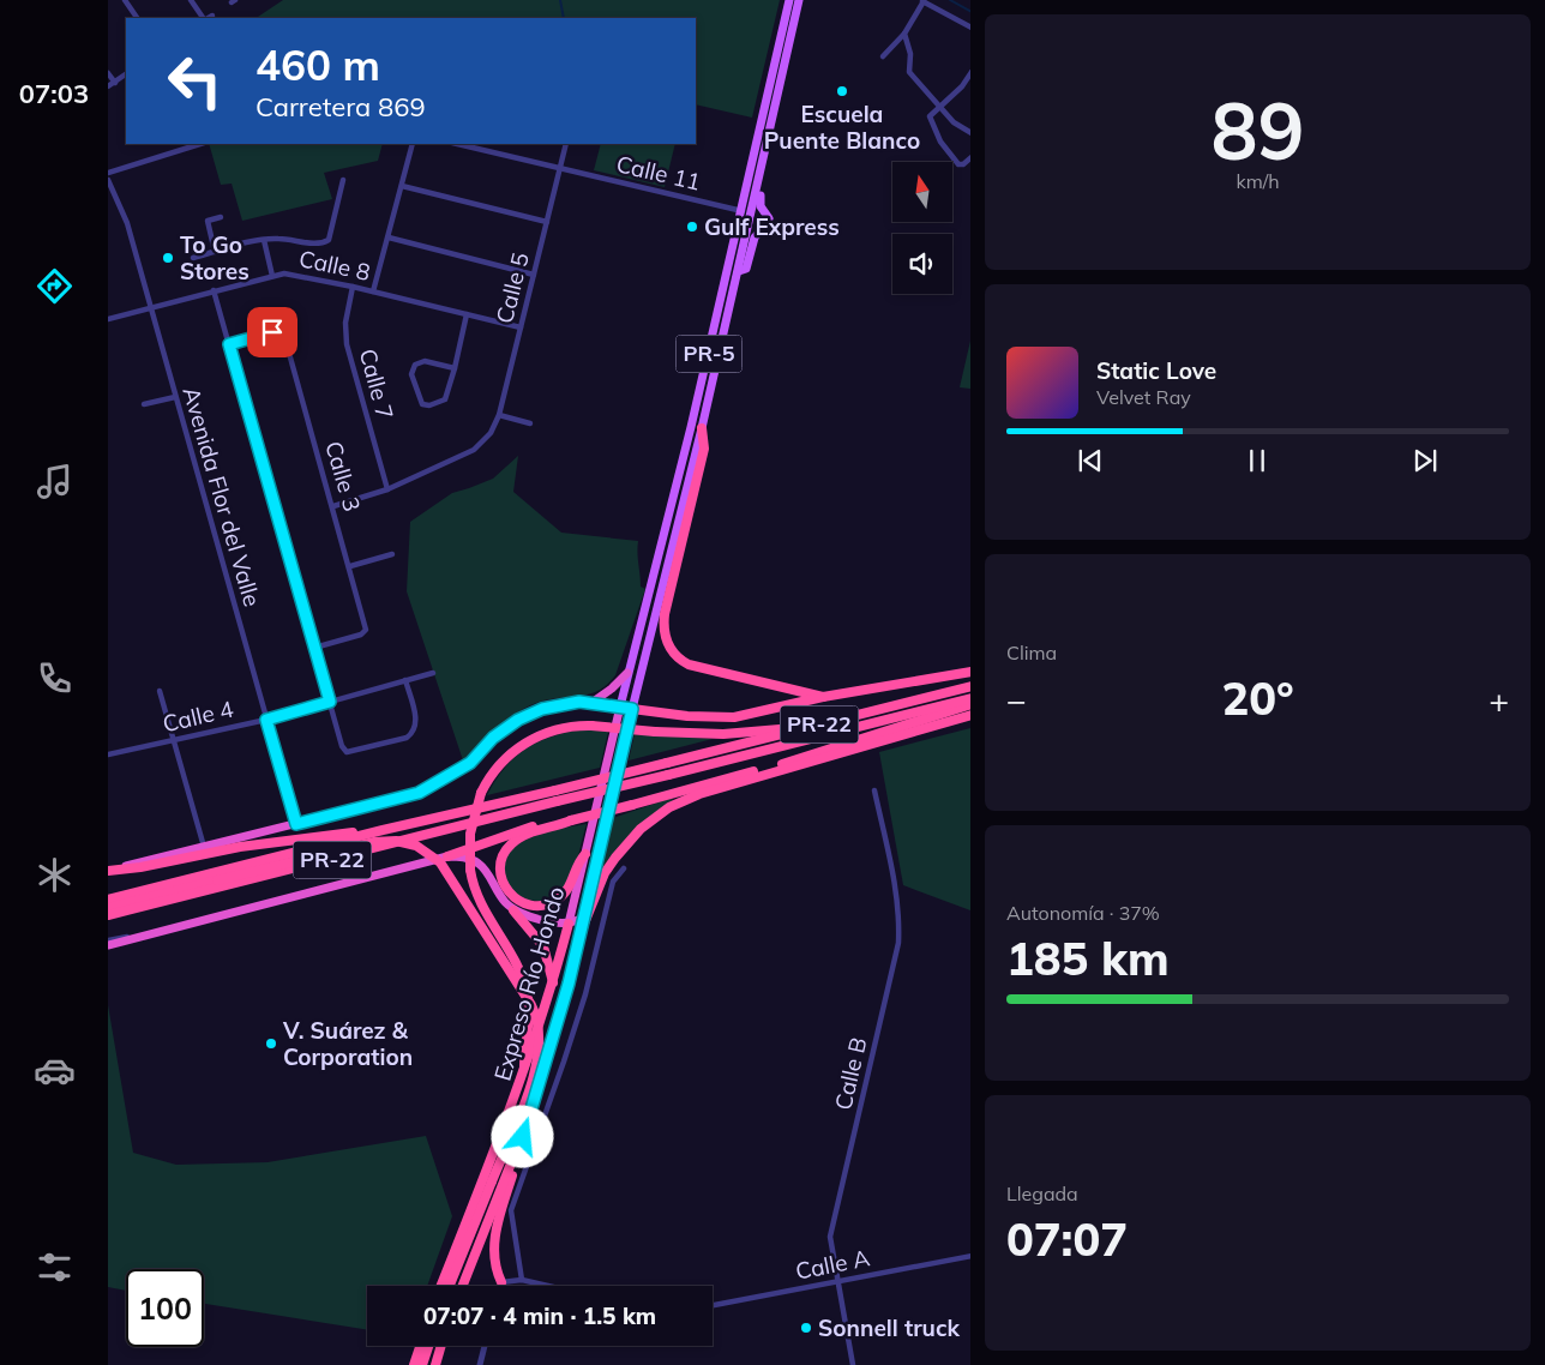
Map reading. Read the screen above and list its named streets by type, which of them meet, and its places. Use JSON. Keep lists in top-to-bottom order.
{
  "streets": {
    "highway": ["PR-5", "PR-22", "Expreso Río Hondo"],
    "street": [
      "Calle 11",
      "Calle 8",
      "Calle 5",
      "Calle 7",
      "Calle 3",
      "Avenida Flor del Valle",
      "Calle 4",
      "Calle B",
      "Calle A"
    ]
  },
  "crossings": [
    ["Calle 11", "Calle 5"],
    ["Calle 11", "PR-5"],
    ["Calle 8", "Calle 5"],
    ["Calle 8", "Calle 7"],
    ["Calle 8", "Avenida Flor del Valle"],
    ["Calle 5", "Calle 7"],
    ["Calle 5", "Calle 3"],
    ["PR-5", "Expreso Río Hondo"],
    ["Avenida Flor del Valle", "Calle 4"],
    ["Calle B", "Calle A"]
  ],
  "places": [
    "Escuela Puente Blanco",
    "Gulf Express",
    "To Go Stores",
    "V. Suárez & Corporation",
    "Sonnell truck"
  ],
  "north": "top",
  "page": {
    "tabs": "07:03",
    "tile": [
      ["89", "km/h"],
      "Clima",
      ["Autonomía · 37%", "185 km"],
      ["Llegada", "07:07"]
    ],
    "turn": ["460 m", "Carretera 869"],
    "song": ["Static Love", "Velvet Ray"],
    "heat": ["−", "20°", "+"],
    "limit": "100",
    "trip": "07:07 · 4 min · 1.5 km"
  }
}
